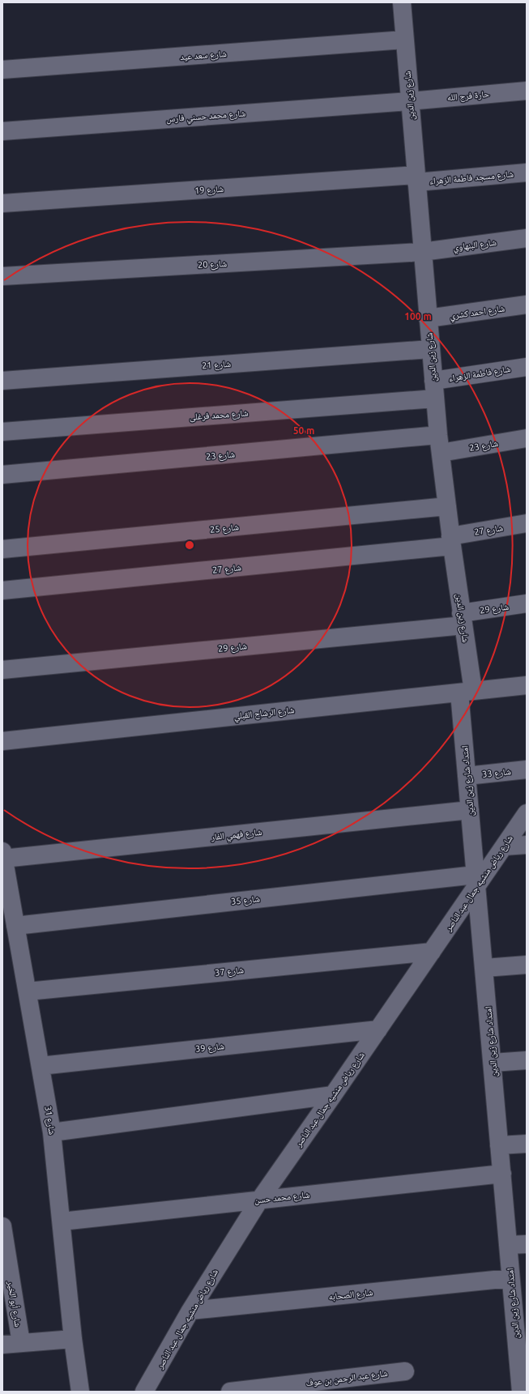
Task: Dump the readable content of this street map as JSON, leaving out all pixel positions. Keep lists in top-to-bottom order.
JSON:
{
  "streets": {
    "street": [
      "شارع سعد عيد",
      "شارع زين الدين",
      "حارة فرج الله",
      "شارع محمد حسني فارس",
      "شارع مسجد فاطمة الزهراء",
      "شارع 19",
      "شارع البنهاوي",
      "شارع 20",
      "شارع احمد كشري",
      "شارع 21",
      "شارع فاطمة الزهراء",
      "شارع محمد فرغلى",
      "شارع 23",
      "شارع 25",
      "شارع 27",
      "شارع 29",
      "شارع الرشاح القبلي",
      "شارع 33",
      "امتداد شارع زين الدين",
      "شارع فهمي الفار",
      "شارع رياض منشيه جمال عبد الناصر",
      "شارع 35",
      "شارع 37",
      "شارع 39",
      "شارع 31",
      "شارع محمد حسن",
      "شارع الصحابه",
      "شارع أبو الخير",
      "شارع عبد الرحمن بن عوف"
    ]
  },
  "crossings": [
    ["شارع سعد عيد", "شارع زين الدين"],
    ["شارع زين الدين", "حارة فرج الله"],
    ["شارع زين الدين", "شارع محمد حسني فارس"],
    ["شارع زين الدين", "شارع مسجد فاطمة الزهراء"],
    ["شارع زين الدين", "شارع 19"],
    ["شارع زين الدين", "شارع البنهاوي"],
    ["شارع زين الدين", "شارع 20"],
    ["شارع زين الدين", "شارع احمد كشري"],
    ["شارع زين الدين", "شارع 21"],
    ["شارع زين الدين", "شارع فاطمة الزهراء"],
    ["شارع زين الدين", "شارع محمد فرغلى"],
    ["شارع زين الدين", "شارع 23"],
    ["شارع زين الدين", "شارع 25"],
    ["شارع زين الدين", "شارع 27"],
    ["شارع زين الدين", "شارع 29"],
    ["شارع زين الدين", "شارع الرشاح القبلي"],
    ["شارع زين الدين", "امتداد شارع زين الدين"],
    ["حارة فرج الله", "شارع محمد حسني فارس"],
    ["شارع مسجد فاطمة الزهراء", "شارع 19"],
    ["شارع البنهاوي", "شارع 20"],
    ["شارع الرشاح القبلي", "امتداد شارع زين الدين"],
    ["شارع 33", "امتداد شارع زين الدين"],
    ["امتداد شارع زين الدين", "شارع فهمي الفار"],
    ["امتداد شارع زين الدين", "شارع رياض منشيه جمال عبد الناصر"],
    ["امتداد شارع زين الدين", "شارع 35"],
    ["امتداد شارع زين الدين", "شارع محمد حسن"],
    ["امتداد شارع زين الدين", "شارع الصحابه"],
    ["شارع فهمي الفار", "شارع 31"],
    ["شارع رياض منشيه جمال عبد الناصر", "شارع 35"],
    ["شارع رياض منشيه جمال عبد الناصر", "شارع 37"],
    ["شارع رياض منشيه جمال عبد الناصر", "شارع 39"],
    ["شارع رياض منشيه جمال عبد الناصر", "شارع محمد حسن"],
    ["شارع رياض منشيه جمال عبد الناصر", "شارع الصحابه"],
    ["شارع 35", "شارع 31"],
    ["شارع 37", "شارع 31"],
    ["شارع 39", "شارع 31"],
    ["شارع 31", "شارع محمد حسن"]
  ],
  "rings": ["100 m", "50 m"]
}
